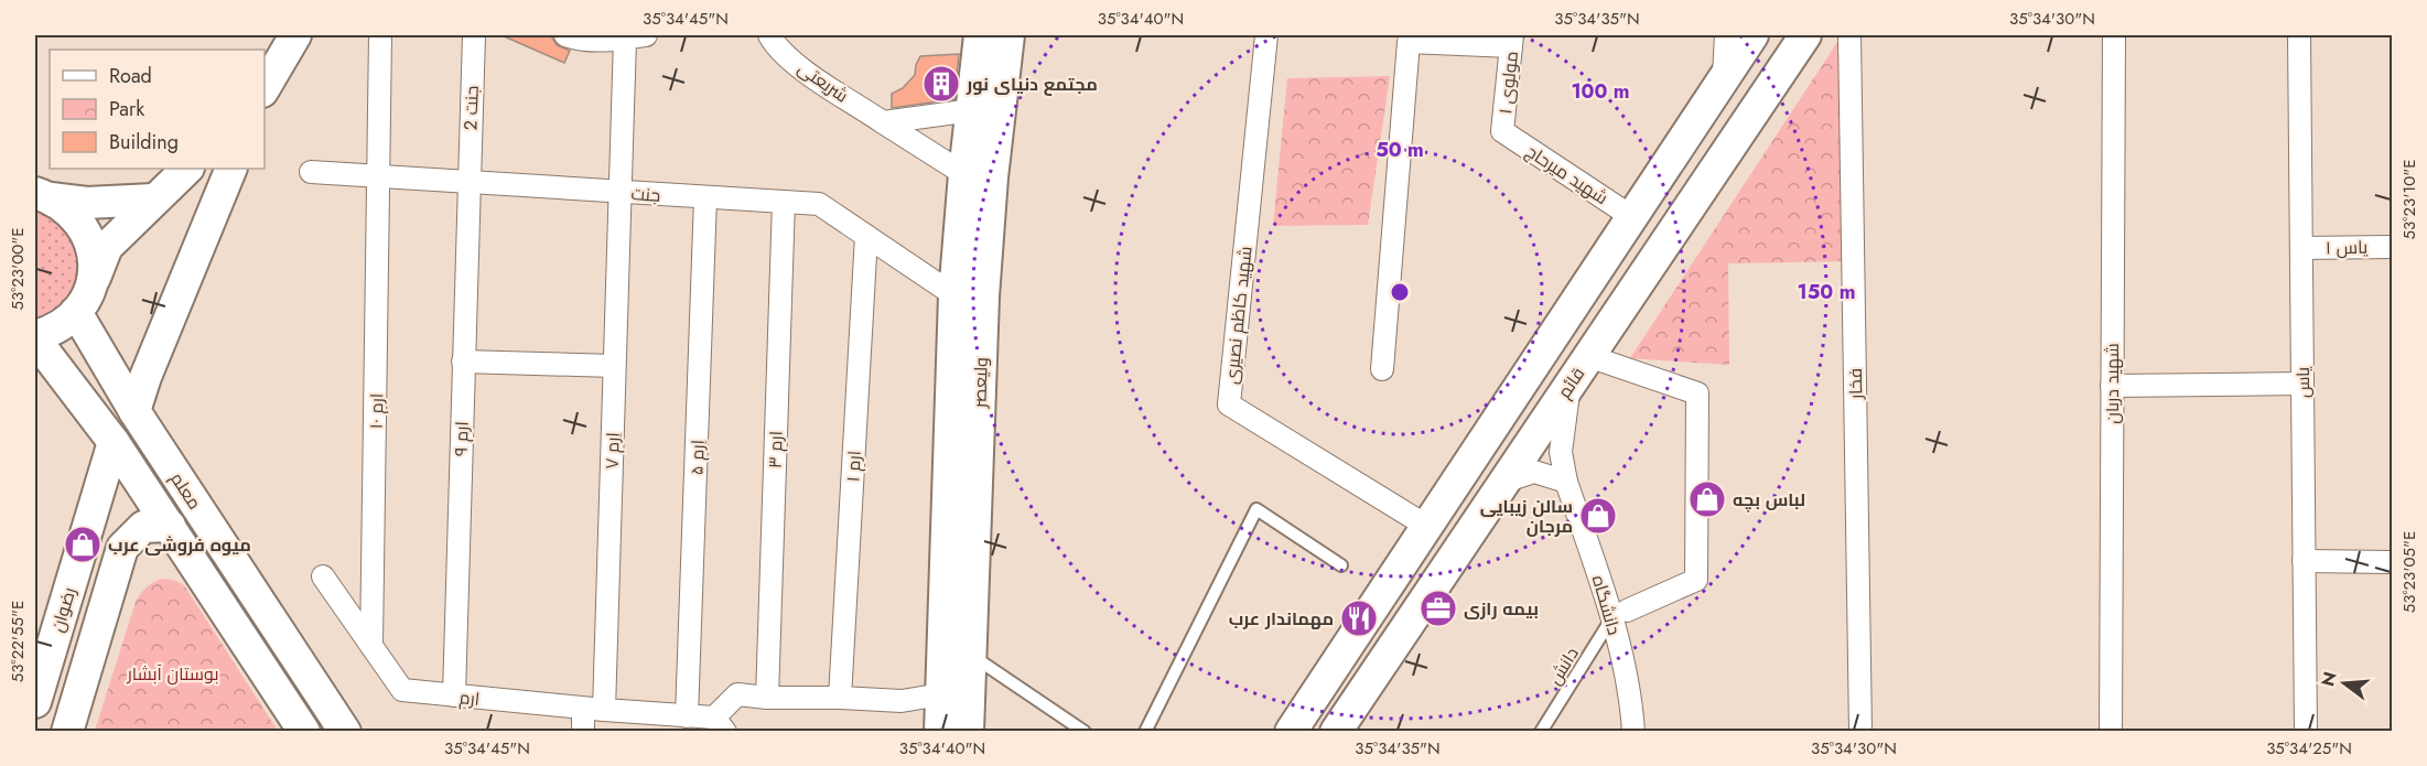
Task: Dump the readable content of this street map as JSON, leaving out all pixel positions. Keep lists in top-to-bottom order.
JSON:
{
  "streets": {
    "main road": [
      "ولیعصر",
      "قائم",
      "معلم",
      "رضوان"
    ],
    "street": [
      "شریعتی",
      "مولوی ۱",
      "جنت 2",
      "شهید میرحاج",
      "جنت",
      "یاس ۱",
      "شهید کاظم نصیری",
      "یاس",
      "فخار",
      "شهید دربان",
      "ارم ۱۰",
      "ارم ۹",
      "ارم ۳",
      "اِرم ۷",
      "اِرم ۵",
      "ارم ۱",
      "دانشگاه",
      "ارم"
    ],
    "lane": ["دانش"]
  },
  "crossings": [
    ["شریعتی", "ولیعصر"],
    ["مولوی ۱", "شهید میرحاج"],
    ["جنت 2", "جنت"],
    ["جنت 2", "ارم ۹"],
    ["جنت", "ولیعصر"],
    ["جنت", "ارم ۱۰"],
    ["جنت", "ارم ۹"],
    ["جنت", "ارم ۳"],
    ["جنت", "اِرم ۷"],
    ["جنت", "اِرم ۵"],
    ["جنت", "ارم ۱"],
    ["یاس ۱", "یاس"],
    ["ولیعصر", "ارم"],
    ["قائم", "دانشگاه"],
    ["ارم ۱۰", "ارم"],
    ["ارم ۹", "ارم"],
    ["ارم ۳", "ارم"],
    ["اِرم ۷", "ارم"],
    ["اِرم ۵", "ارم"],
    ["ارم ۱", "ارم"],
    ["معلم", "رضوان"],
    ["دانشگاه", "دانش"]
  ],
  "parks": ["بوستان آبشار"],
  "places": {
    "building": ["مجتمع دنیای نور"],
    "shop": ["لباس بچه", "سالن زیبایی مرجان", "میوه فروشی عرب"],
    "office": ["بیمه رازی"],
    "restaurant": ["مهماندار عرب"]
  },
  "legend": ["Road", "Park", "Building"],
  "north": "left",
  "coordinates": [
    "35°34'45\"N",
    "35°34'40\"N",
    "35°34'35\"N",
    "35°34'30\"N",
    "53°23'10\"E",
    "53°23'00\"E",
    "53°23'05\"E",
    "53°22'55\"E",
    "35°34'25\"N"
  ],
  "rings": ["100 m", "50 m", "150 m"]
}
